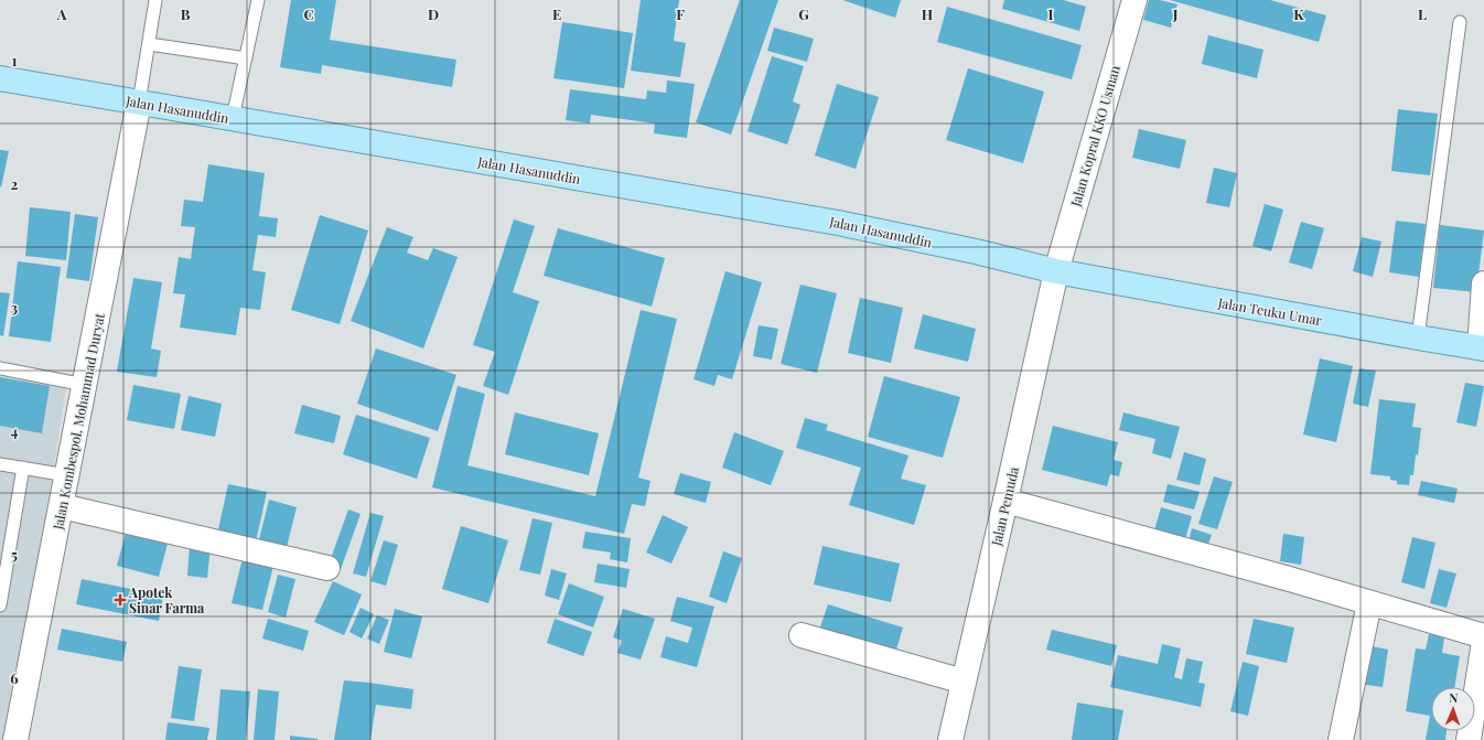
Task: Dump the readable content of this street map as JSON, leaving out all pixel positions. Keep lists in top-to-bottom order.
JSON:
{
  "streets": {
    "main road": ["Jalan Hasanuddin", "Jalan Teuku Umar"],
    "street": ["Jalan Kopral KKO Usman", "Jalan Kombespol. Mohammad Duryat", "Jalan Pemuda"]
  },
  "crossings": [
    ["Jalan Hasanuddin", "Jalan Kopral KKO Usman"],
    ["Jalan Hasanuddin", "Jalan Teuku Umar"],
    ["Jalan Hasanuddin", "Jalan Kombespol. Mohammad Duryat"],
    ["Jalan Hasanuddin", "Jalan Pemuda"],
    ["Jalan Kopral KKO Usman", "Jalan Teuku Umar"],
    ["Jalan Kopral KKO Usman", "Jalan Pemuda"],
    ["Jalan Teuku Umar", "Jalan Pemuda"]
  ],
  "places": {
    "health": ["Apotek Sinar Farma"]
  },
  "north": "top",
  "grid": {
    "columns": [
      "A",
      "B",
      "C",
      "D",
      "E",
      "F",
      "G",
      "H",
      "I",
      "J",
      "K",
      "L"
    ],
    "rows": [
      "1",
      "2",
      "3",
      "4",
      "5",
      "6"
    ]
  }
}
